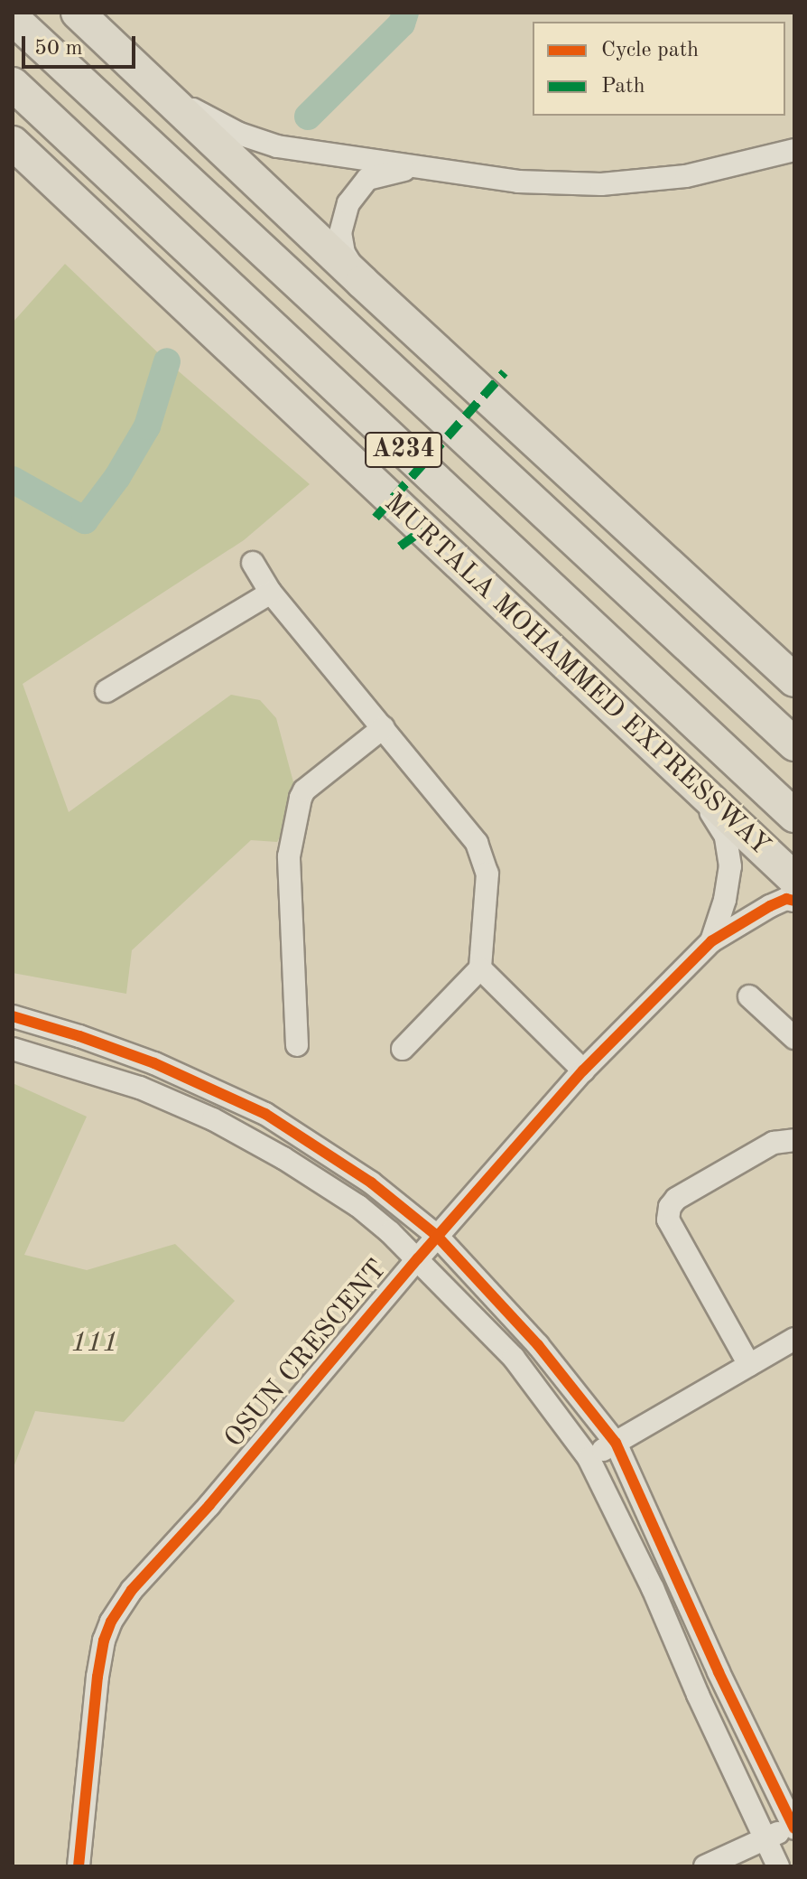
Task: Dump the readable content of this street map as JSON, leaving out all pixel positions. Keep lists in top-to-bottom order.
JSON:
{
  "streets": {
    "highway": ["A234", "MURTALA MOHAMMED EXPRESSWAY"],
    "street": ["OSUN CRESCENT"]
  },
  "parks": ["111"],
  "legend": ["Cycle path", "Path"],
  "scale_bar": "50 m"
}
